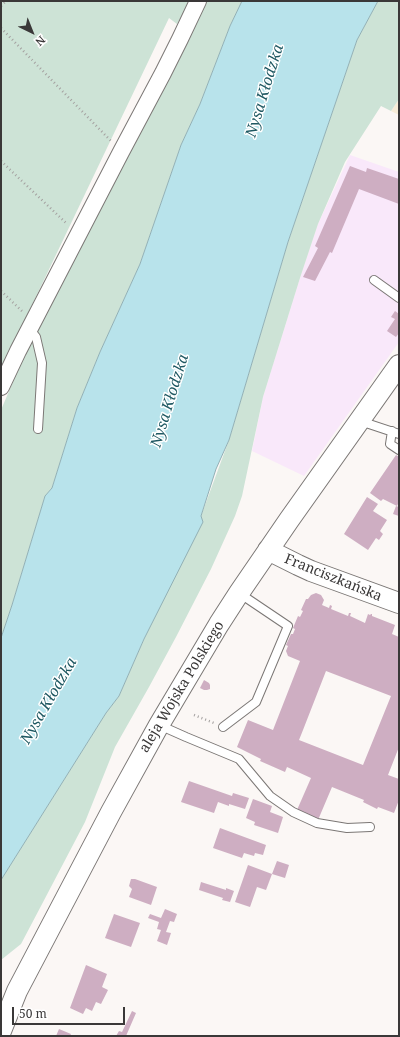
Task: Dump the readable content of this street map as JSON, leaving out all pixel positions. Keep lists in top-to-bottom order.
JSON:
{
  "streets": {
    "street": ["Franciszkańska", "aleja Wojska Polskiego"]
  },
  "crossings": [
    ["Franciszkańska", "aleja Wojska Polskiego"]
  ],
  "water": ["Nysa Kłodzka"],
  "scale_bar": "50 m",
  "north": "bottom right"
}
